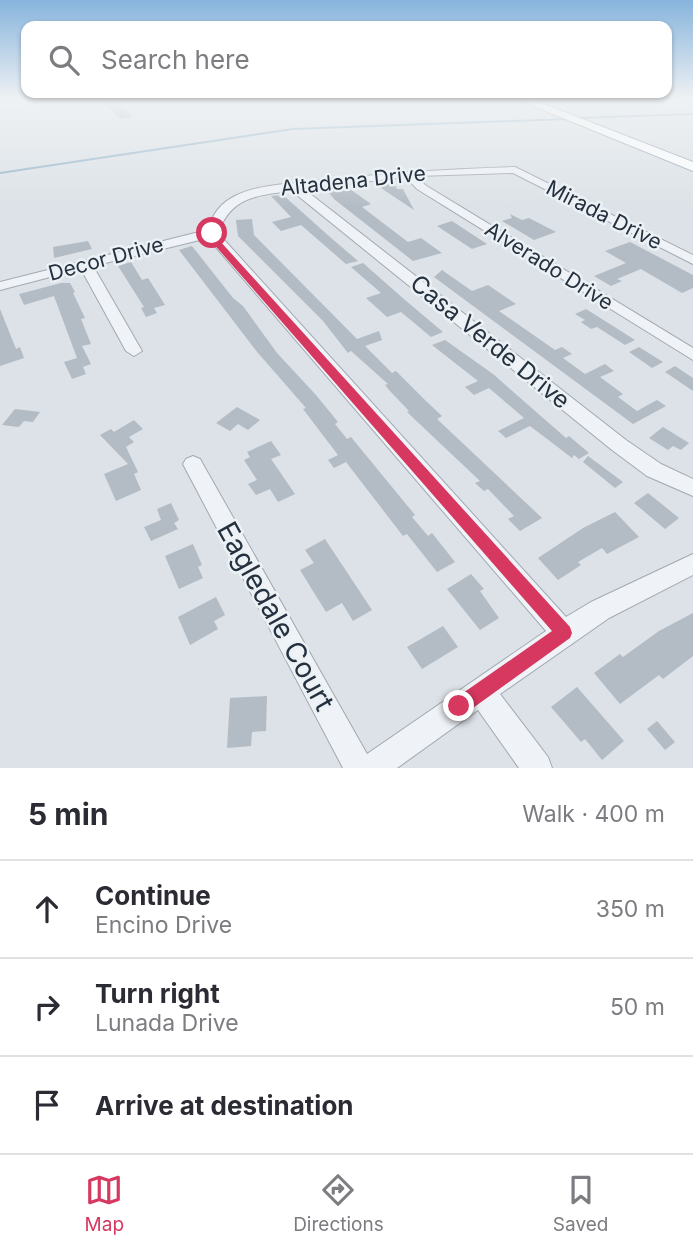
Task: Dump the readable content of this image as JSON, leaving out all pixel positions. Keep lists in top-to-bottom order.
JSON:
{
  "streets": {
    "street": [
      "Altadena Drive",
      "Mirada Drive",
      "Decor Drive",
      "Alverado Drive",
      "Casa Verde Drive",
      "Eagledale Court"
    ]
  },
  "crossings": [
    ["Altadena Drive", "Mirada Drive"],
    ["Altadena Drive", "Decor Drive"],
    ["Altadena Drive", "Alverado Drive"],
    ["Altadena Drive", "Casa Verde Drive"]
  ],
  "page": {
    "search": "Search here",
    "heading": ["5 min", "Walk · 400 m"],
    "list": [
      ["Continue", "Encino Drive", "350 m"],
      ["Turn right", "Lunada Drive", "50 m"],
      "Arrive at destination"
    ],
    "nav": ["Map", "Directions", "Saved"]
  }
}
